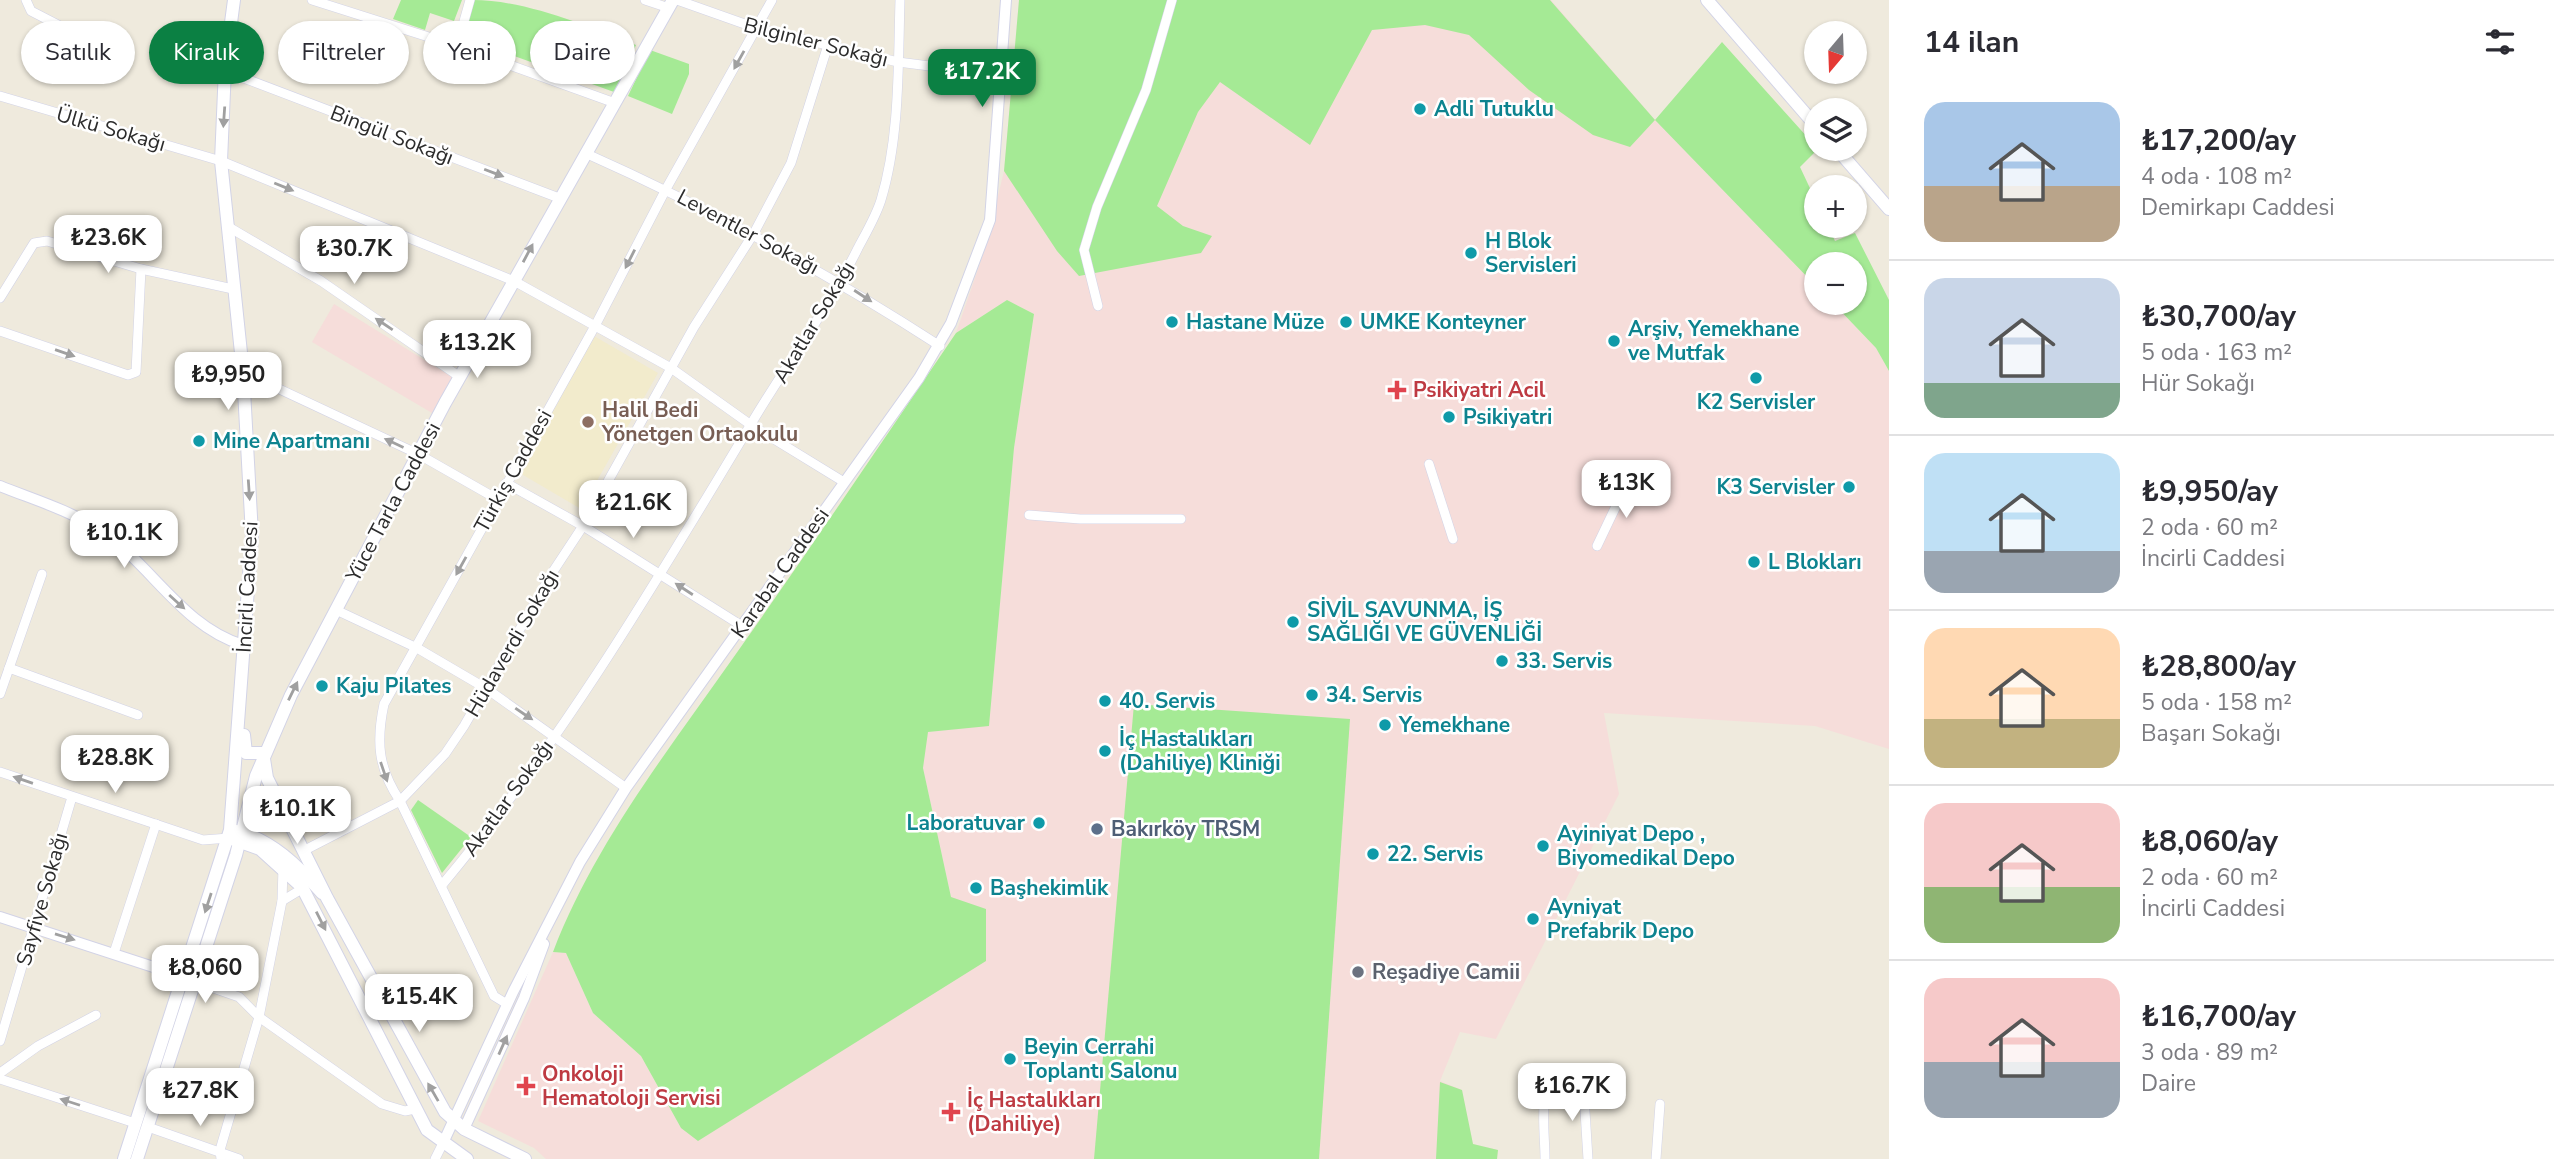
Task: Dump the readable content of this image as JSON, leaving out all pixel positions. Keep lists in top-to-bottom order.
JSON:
{
  "streets": {
    "main road": ["Yüce Tarla Caddesi", "İncirli Caddesi"],
    "street": [
      "Bilginler Sokağı",
      "Ülkü Sokağı",
      "Bingül Sokağı",
      "Leventler Sokağı",
      "Akatlar Sokağı",
      "Türkiş Caddesi",
      "Karabal Caddesi",
      "Hüdaverdi Sokağı",
      "Sayfiye Sokağı"
    ]
  },
  "crossings": [
    ["Bilginler Sokağı", "Akatlar Sokağı"],
    ["Bilginler Sokağı", "Türkiş Caddesi"],
    ["Bilginler Sokağı", "Yüce Tarla Caddesi"],
    ["Bilginler Sokağı", "Karabal Caddesi"],
    ["Bilginler Sokağı", "Hüdaverdi Sokağı"],
    ["Ülkü Sokağı", "Akatlar Sokağı"],
    ["Ülkü Sokağı", "Türkiş Caddesi"],
    ["Ülkü Sokağı", "Yüce Tarla Caddesi"],
    ["Ülkü Sokağı", "Karabal Caddesi"],
    ["Ülkü Sokağı", "İncirli Caddesi"],
    ["Ülkü Sokağı", "Hüdaverdi Sokağı"],
    ["Bingül Sokağı", "Yüce Tarla Caddesi"],
    ["Leventler Sokağı", "Akatlar Sokağı"],
    ["Leventler Sokağı", "Türkiş Caddesi"],
    ["Leventler Sokağı", "Yüce Tarla Caddesi"],
    ["Leventler Sokağı", "Karabal Caddesi"],
    ["Leventler Sokağı", "Hüdaverdi Sokağı"],
    ["Akatlar Sokağı", "Türkiş Caddesi"],
    ["Türkiş Caddesi", "Karabal Caddesi"],
    ["Türkiş Caddesi", "Hüdaverdi Sokağı"],
    ["Yüce Tarla Caddesi", "İncirli Caddesi"]
  ],
  "one_way": ["Bingül Sokağı", "Türkiş Caddesi"],
  "places": {
    "other": [
      "Adli Tutuklu",
      "H Blok Servisleri",
      "Hastane Müze",
      "UMKE Konteyner",
      "Arşiv, Yemekhane ve Mutfak",
      "K2 Servisler",
      "Psikiyatri",
      "Halil Bedi Yönetgen Ortaokulu",
      "Mine Apartmanı",
      "K3 Servisler",
      "L Blokları",
      "SİVİL SAVUNMA, İŞ SAĞLIĞI VE GÜVENLİĞİ",
      "33. Servis",
      "Kaju Pilates",
      "34. Servis",
      "40. Servis",
      "Yemekhane",
      "İç Hastalıkları (Dahiliye) Kliniği",
      "Laboratuvar",
      "Bakırköy TRSM",
      "Ayiniyat Depo , Biyomedikal Depo",
      "22. Servis",
      "Başhekimlik",
      "Ayniyat Prefabrik Depo",
      "Reşadiye Camii",
      "Beyin Cerrahi Toplantı Salonu"
    ],
    "health": ["Psikiyatri Acil", "Onkoloji Hematoloji Servisi", "İç Hastalıkları (Dahiliye)"]
  },
  "north": "bottom",
  "page": {
    "heading": "14 ilan",
    "map_buttons": ["+", "−"],
    "chip": [
      "Satılık",
      "Kiralık",
      "Filtreler",
      "Yeni",
      "Daire"
    ],
    "price": [
      "₺17.2K",
      "₺23.6K",
      "₺30.7K",
      "₺13.2K",
      "₺9,950",
      "₺13K",
      "₺21.6K",
      "₺10.1K",
      "₺28.8K",
      "₺10.1K",
      "₺8,060",
      "₺15.4K",
      "₺16.7K",
      "₺27.8K"
    ],
    "list": [
      {
        "name": "₺17,200/ay",
        "note": "4 oda · 108 m² · Demirkapı Caddesi"
      },
      {
        "name": "₺30,700/ay",
        "note": "5 oda · 163 m² · Hür Sokağı"
      },
      {
        "name": "₺9,950/ay",
        "note": "2 oda · 60 m² · İncirli Caddesi"
      },
      {
        "name": "₺28,800/ay",
        "note": "5 oda · 158 m² · Başarı Sokağı"
      },
      {
        "name": "₺8,060/ay",
        "note": "2 oda · 60 m² · İncirli Caddesi"
      },
      {
        "name": "₺16,700/ay",
        "note": "3 oda · 89 m² · Daire"
      }
    ]
  }
}
